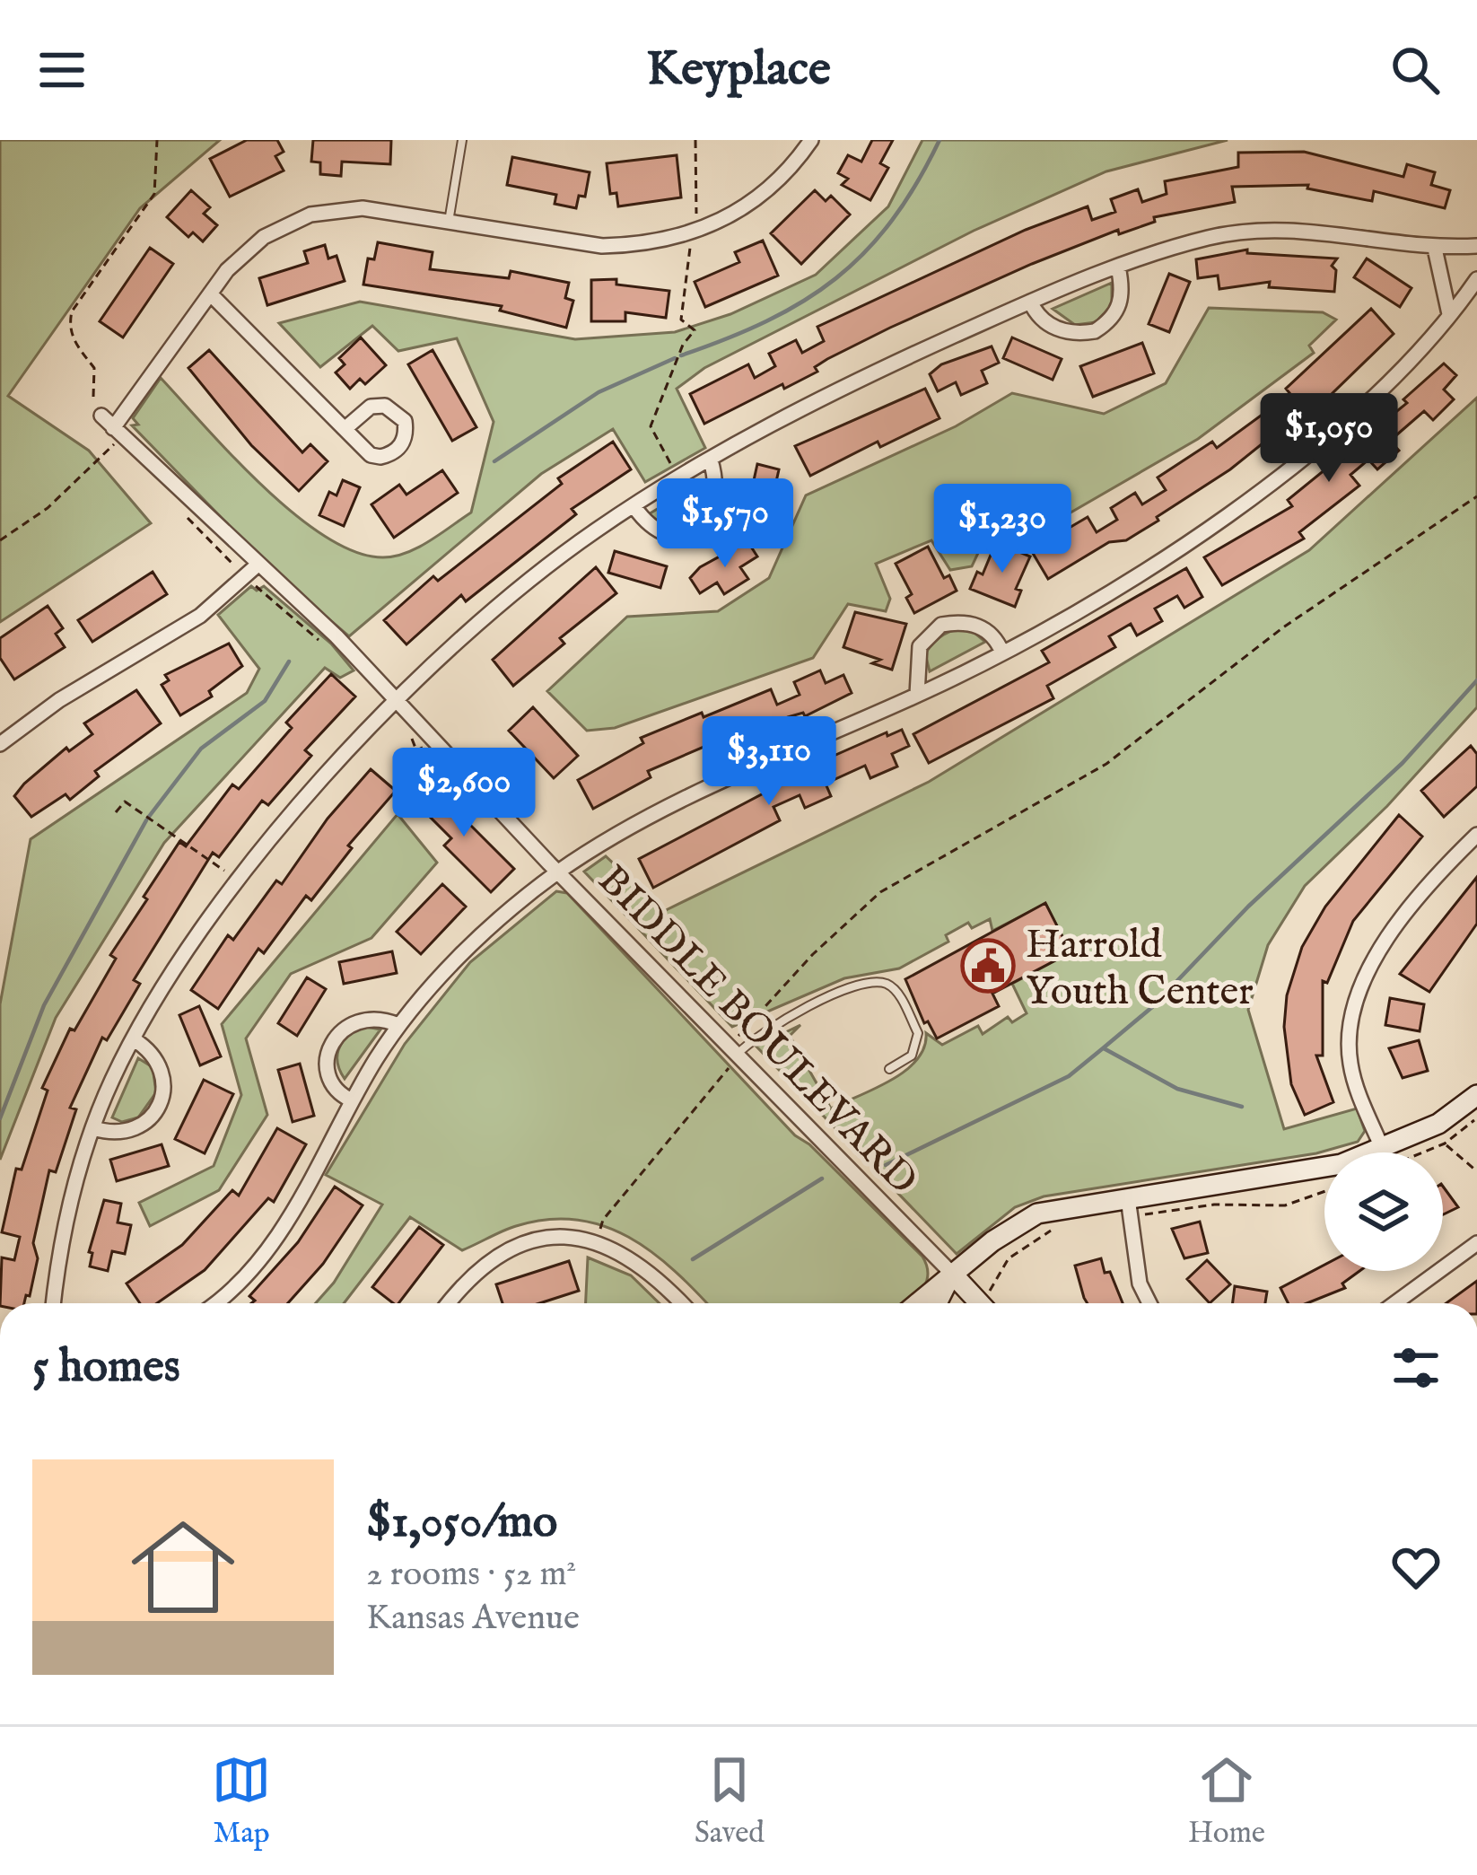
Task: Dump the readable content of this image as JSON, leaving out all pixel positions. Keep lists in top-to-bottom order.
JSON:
{
  "streets": {
    "street": ["BIDDLE BOULEVARD"]
  },
  "places": {
    "public building": ["Harrold Youth Center"]
  },
  "page": {
    "header": "Keyplace",
    "price": [
      "$1,050",
      "$1,570",
      "$1,230",
      "$3,110",
      "$2,600"
    ],
    "heading": "5 homes",
    "list": [
      {
        "name": "$1,050/mo",
        "note": "2 rooms · 52 m² · Kansas Avenue"
      }
    ],
    "tabs": ["Map", "Saved", "Home"]
  }
}
